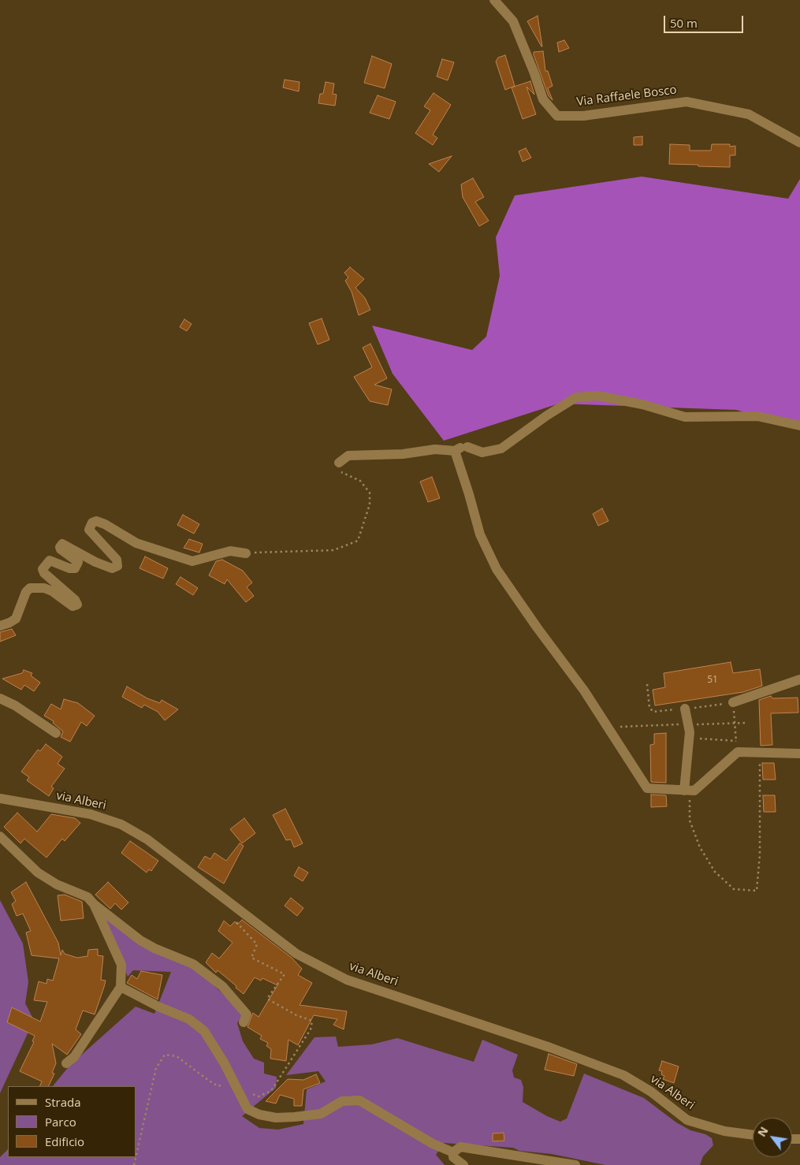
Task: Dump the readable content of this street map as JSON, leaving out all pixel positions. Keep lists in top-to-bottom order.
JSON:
{
  "streets": {
    "street": ["Via Raffaele Bosco", "via Alberi"]
  },
  "house_numbers": ["51"],
  "legend": ["Strada", "Parco", "Edificio"],
  "scale_bar": "50 m",
  "north": "top left"
}
